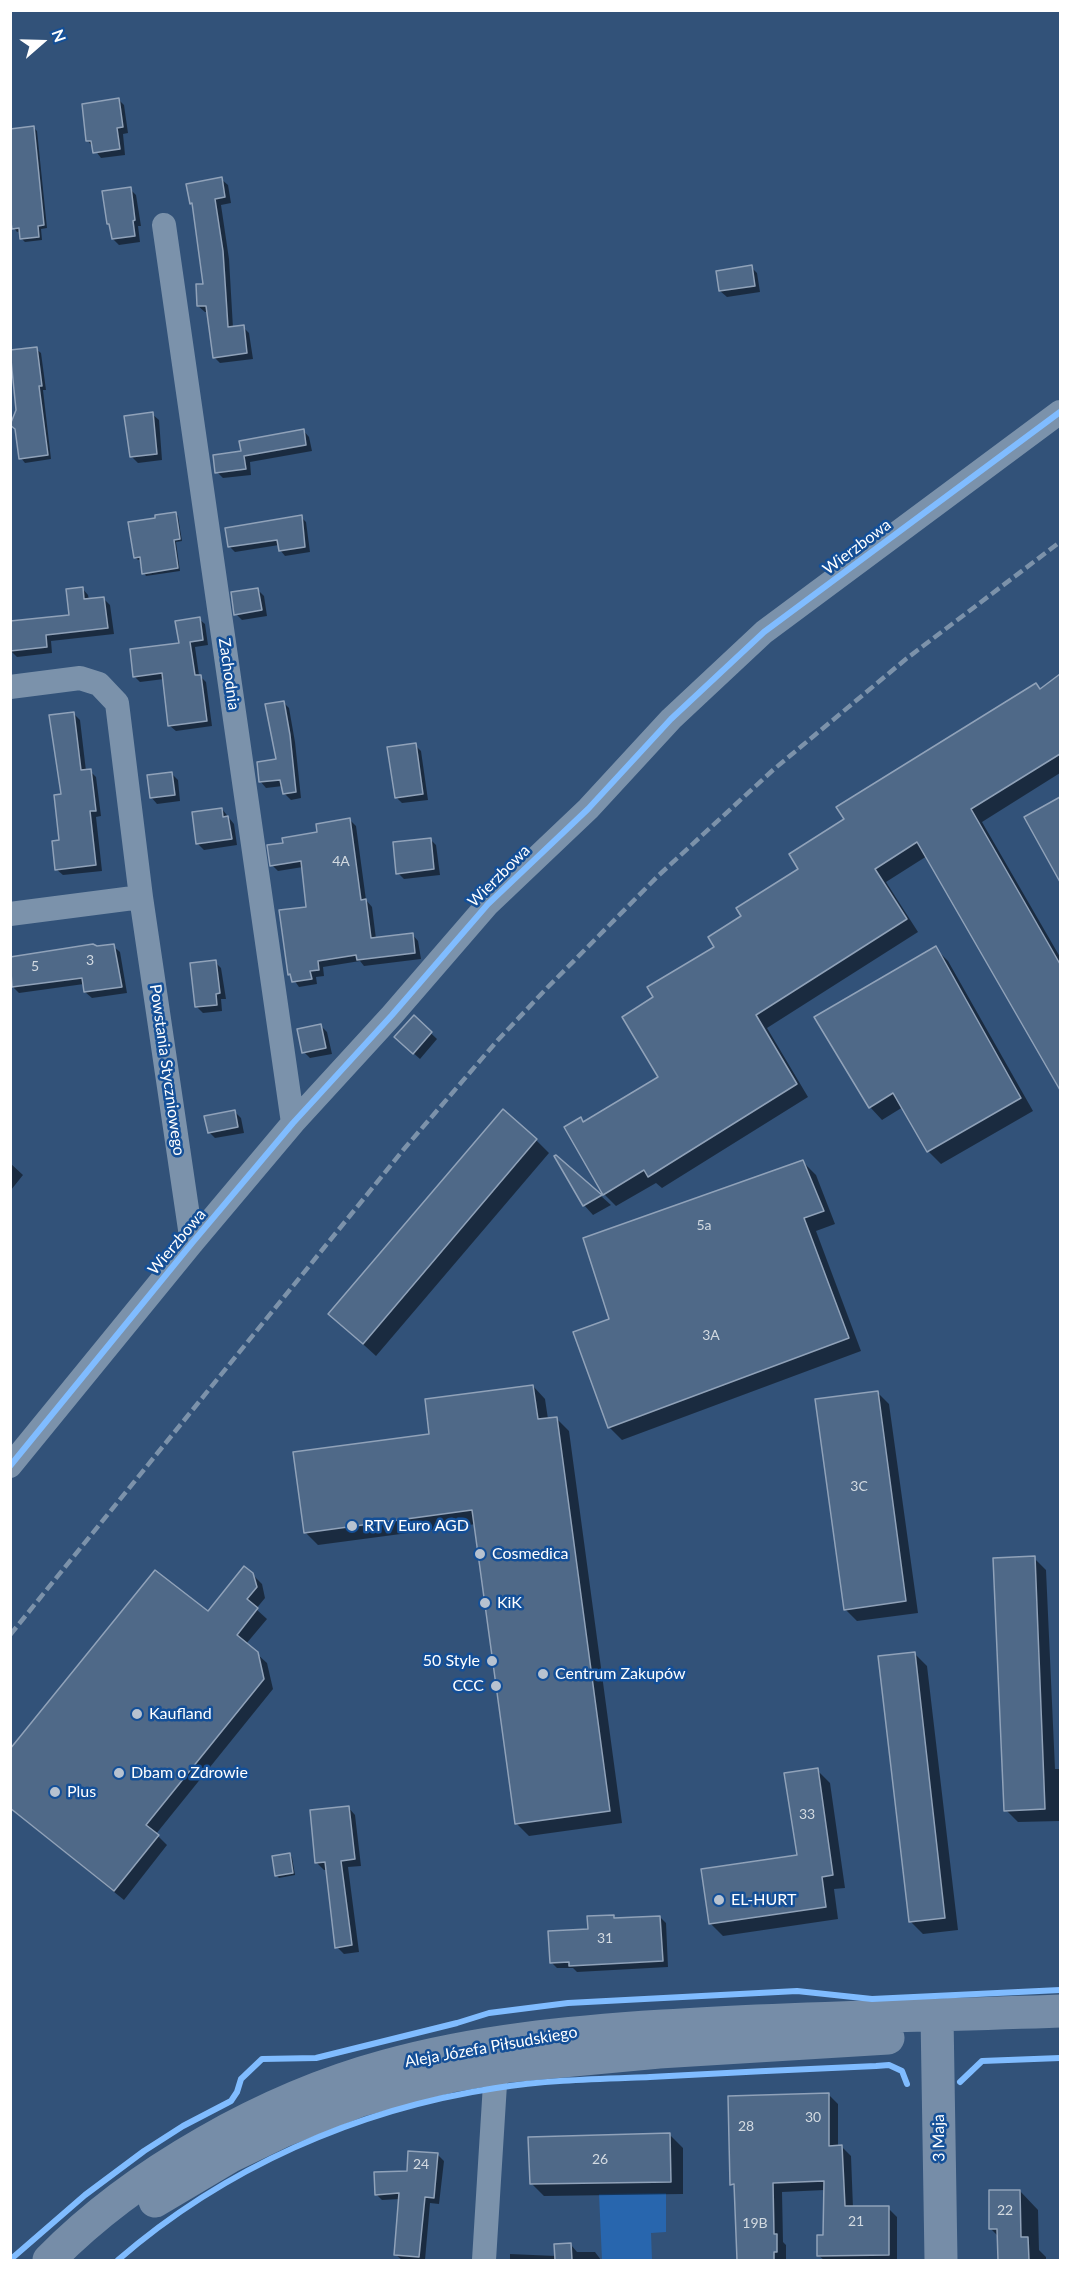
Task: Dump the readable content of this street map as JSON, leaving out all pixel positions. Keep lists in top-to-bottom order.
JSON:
{
  "streets": {
    "main road": ["Aleja Józefa Piłsudskiego", "3 Maja"],
    "street": ["Wierzbowa", "Zachodnia", "Powstania Styczniowego"]
  },
  "crossings": [
    ["Wierzbowa", "Zachodnia"],
    ["Wierzbowa", "Powstania Styczniowego"],
    ["Aleja Józefa Piłsudskiego", "3 Maja"]
  ],
  "places": [
    "RTV Euro AGD",
    "Cosmedica",
    "KiK",
    "50 Style",
    "Centrum Zakupów",
    "CCC",
    "Kaufland",
    "Dbam o Zdrowie",
    "Plus",
    "EL-HURT"
  ],
  "house_numbers": [
    "4A",
    "3",
    "5",
    "5a",
    "3A",
    "3C",
    "33",
    "31",
    "30",
    "28",
    "26",
    "24",
    "22",
    "21",
    "19B"
  ],
  "north": "right"
}
